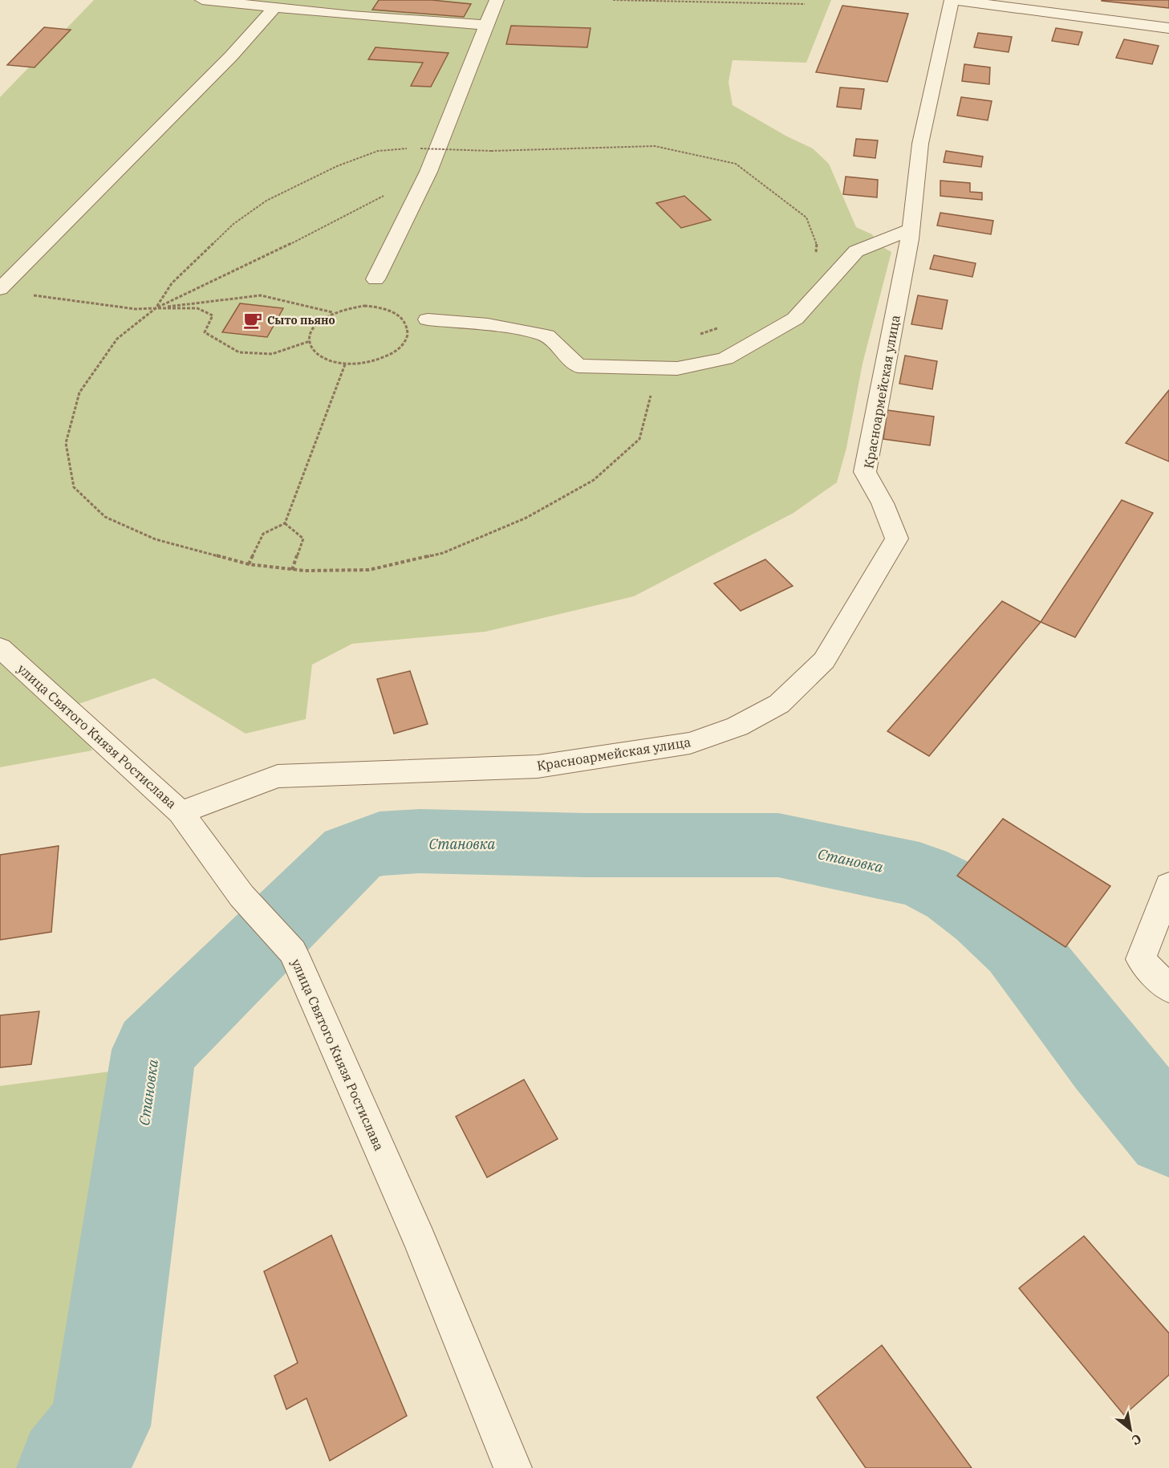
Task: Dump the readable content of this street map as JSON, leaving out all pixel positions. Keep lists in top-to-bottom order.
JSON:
{
  "streets": {
    "street": ["Красноармейская улица", "улица Святого Князя Ростислава"]
  },
  "crossings": [
    ["Красноармейская улица", "улица Святого Князя Ростислава"]
  ],
  "water": ["Становка"],
  "places": {
    "cafe": ["Сыто пьяно"]
  },
  "north": "bottom right"
}
